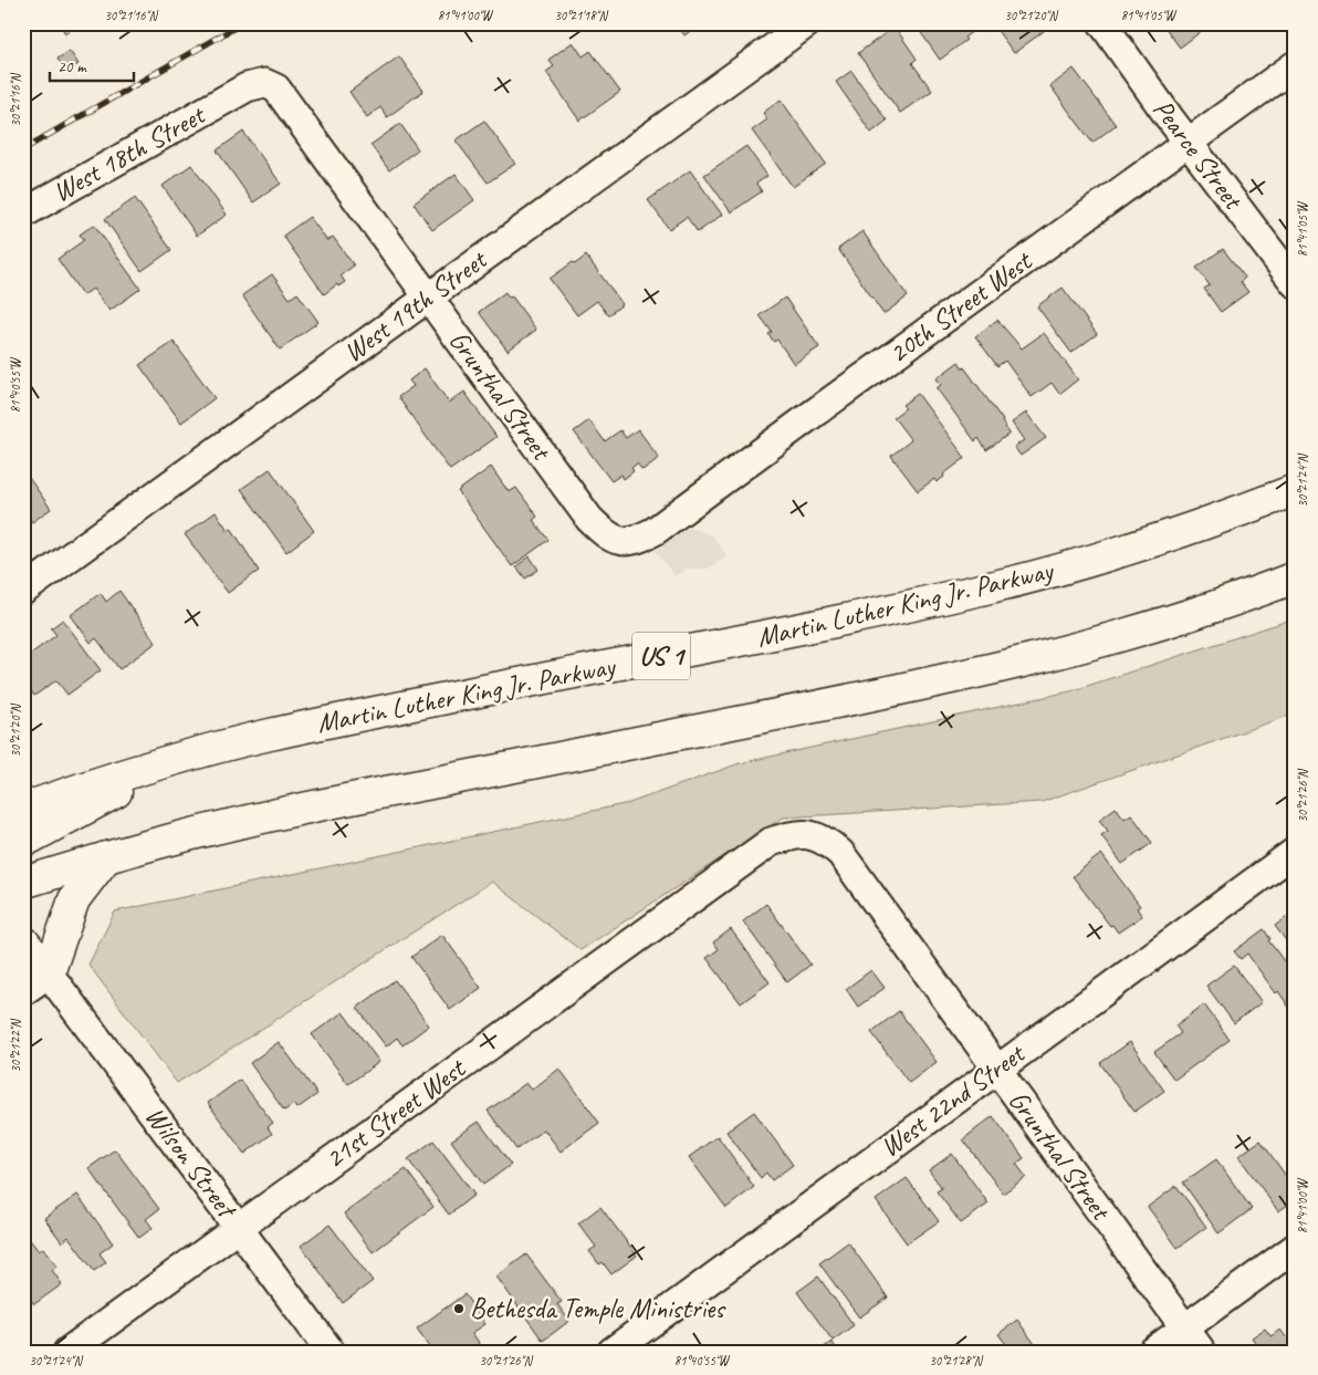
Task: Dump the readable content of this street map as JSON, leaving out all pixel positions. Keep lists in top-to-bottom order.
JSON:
{
  "streets": {
    "highway": ["Martin Luther King Jr. Parkway", "US 1"],
    "street": [
      "West 18th Street",
      "Pearce Street",
      "West 19th Street",
      "20th Street West",
      "Grunthal Street",
      "West 22nd Street",
      "21st Street West",
      "Wilson Street"
    ]
  },
  "crossings": [
    ["West 18th Street", "Grunthal Street"],
    ["Pearce Street", "20th Street West"],
    ["West 19th Street", "Grunthal Street"],
    ["20th Street West", "Grunthal Street"],
    ["Grunthal Street", "West 22nd Street"],
    ["Grunthal Street", "21st Street West"],
    ["21st Street West", "Wilson Street"]
  ],
  "places": ["Bethesda Temple Ministries"],
  "scale_bar": "20 m",
  "coordinates": [
    "30°21'16\"N",
    "81°41'00\"W",
    "30°21'18\"N",
    "30°21'20\"N",
    "81°41'05\"W",
    "81°40'55\"W",
    "30°21'24\"N",
    "30°21'26\"N",
    "30°21'22\"N",
    "30°21'28\"N"
  ]
}
